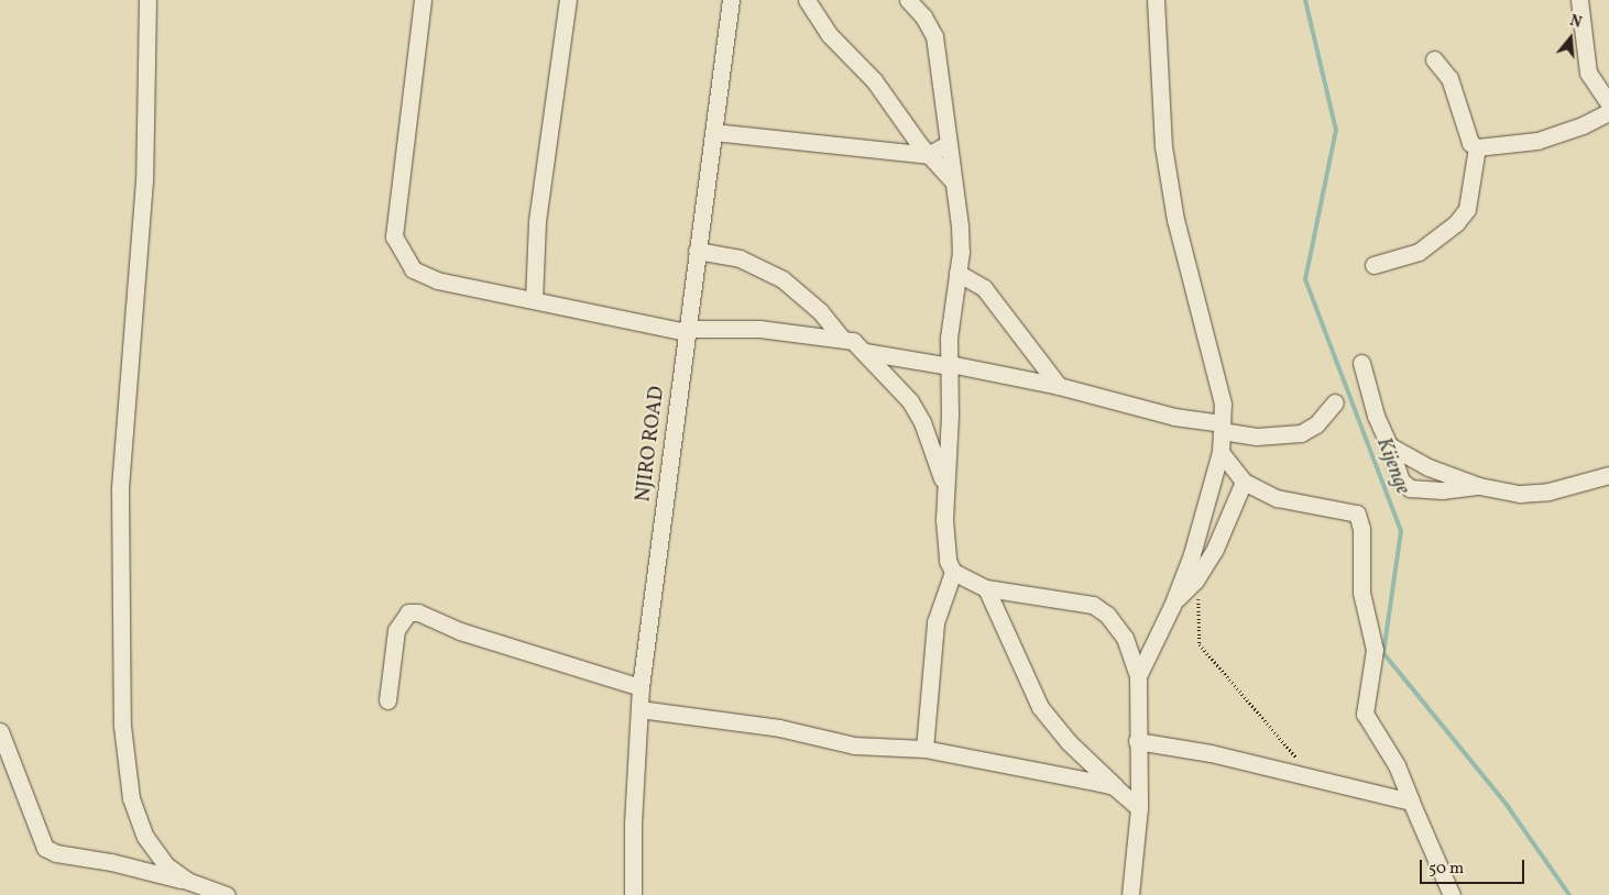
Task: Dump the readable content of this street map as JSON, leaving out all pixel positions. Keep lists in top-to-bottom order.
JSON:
{
  "streets": {
    "street": ["NJIRO ROAD"]
  },
  "water": ["Kijenge"],
  "scale_bar": "50 m",
  "north": "top"
}
